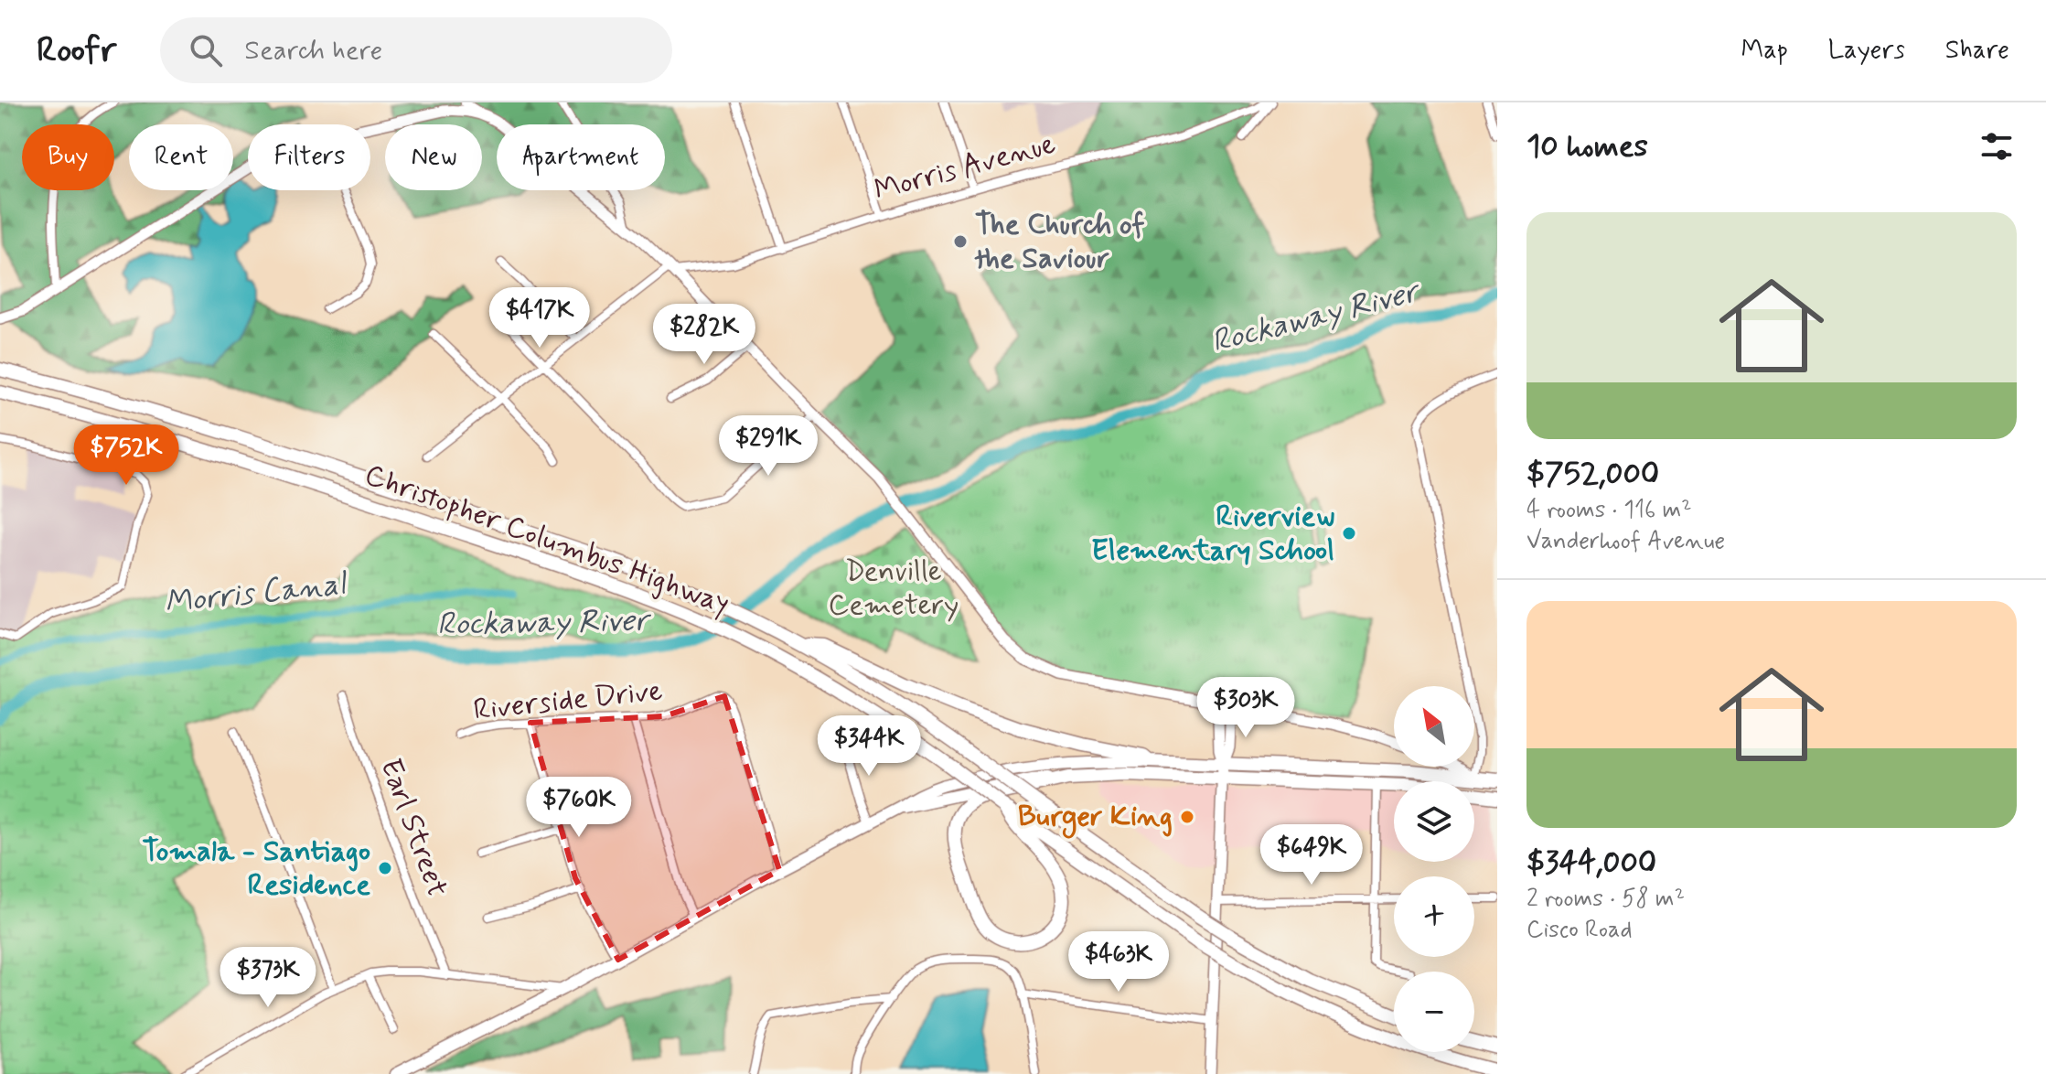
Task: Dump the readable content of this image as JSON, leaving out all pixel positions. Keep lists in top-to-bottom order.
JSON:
{
  "streets": {
    "highway": ["Christopher Columbus Highway"],
    "street": ["Morris Avenue", "Riverside Drive", "Earl Street"]
  },
  "water": ["Rockaway River", "Morris Canal"],
  "parks": ["Denville Cemetery"],
  "places": [
    "The Church of the Saviour",
    "Riverview Elementary School",
    "Burger King",
    "Tomala - Santiago Residence"
  ],
  "north": "top left",
  "page": {
    "header": "Roofr",
    "search": "Search here",
    "nav": ["Map", "Layers", "Share"],
    "heading": "10 homes",
    "chip": [
      "Buy",
      "Rent",
      "Filters",
      "New",
      "Apartment"
    ],
    "list": [
      {
        "name": "$752,000",
        "note": "4 rooms · 116 m² · Vanderhoof Avenue"
      },
      {
        "name": "$344,000",
        "note": "2 rooms · 58 m² · Cisco Road"
      }
    ],
    "price": [
      "$417K",
      "$282K",
      "$291K",
      "$752K",
      "$303K",
      "$344K",
      "$760K",
      "$649K",
      "$463K",
      "$373K"
    ],
    "map_buttons": ["+", "−"]
  }
}
